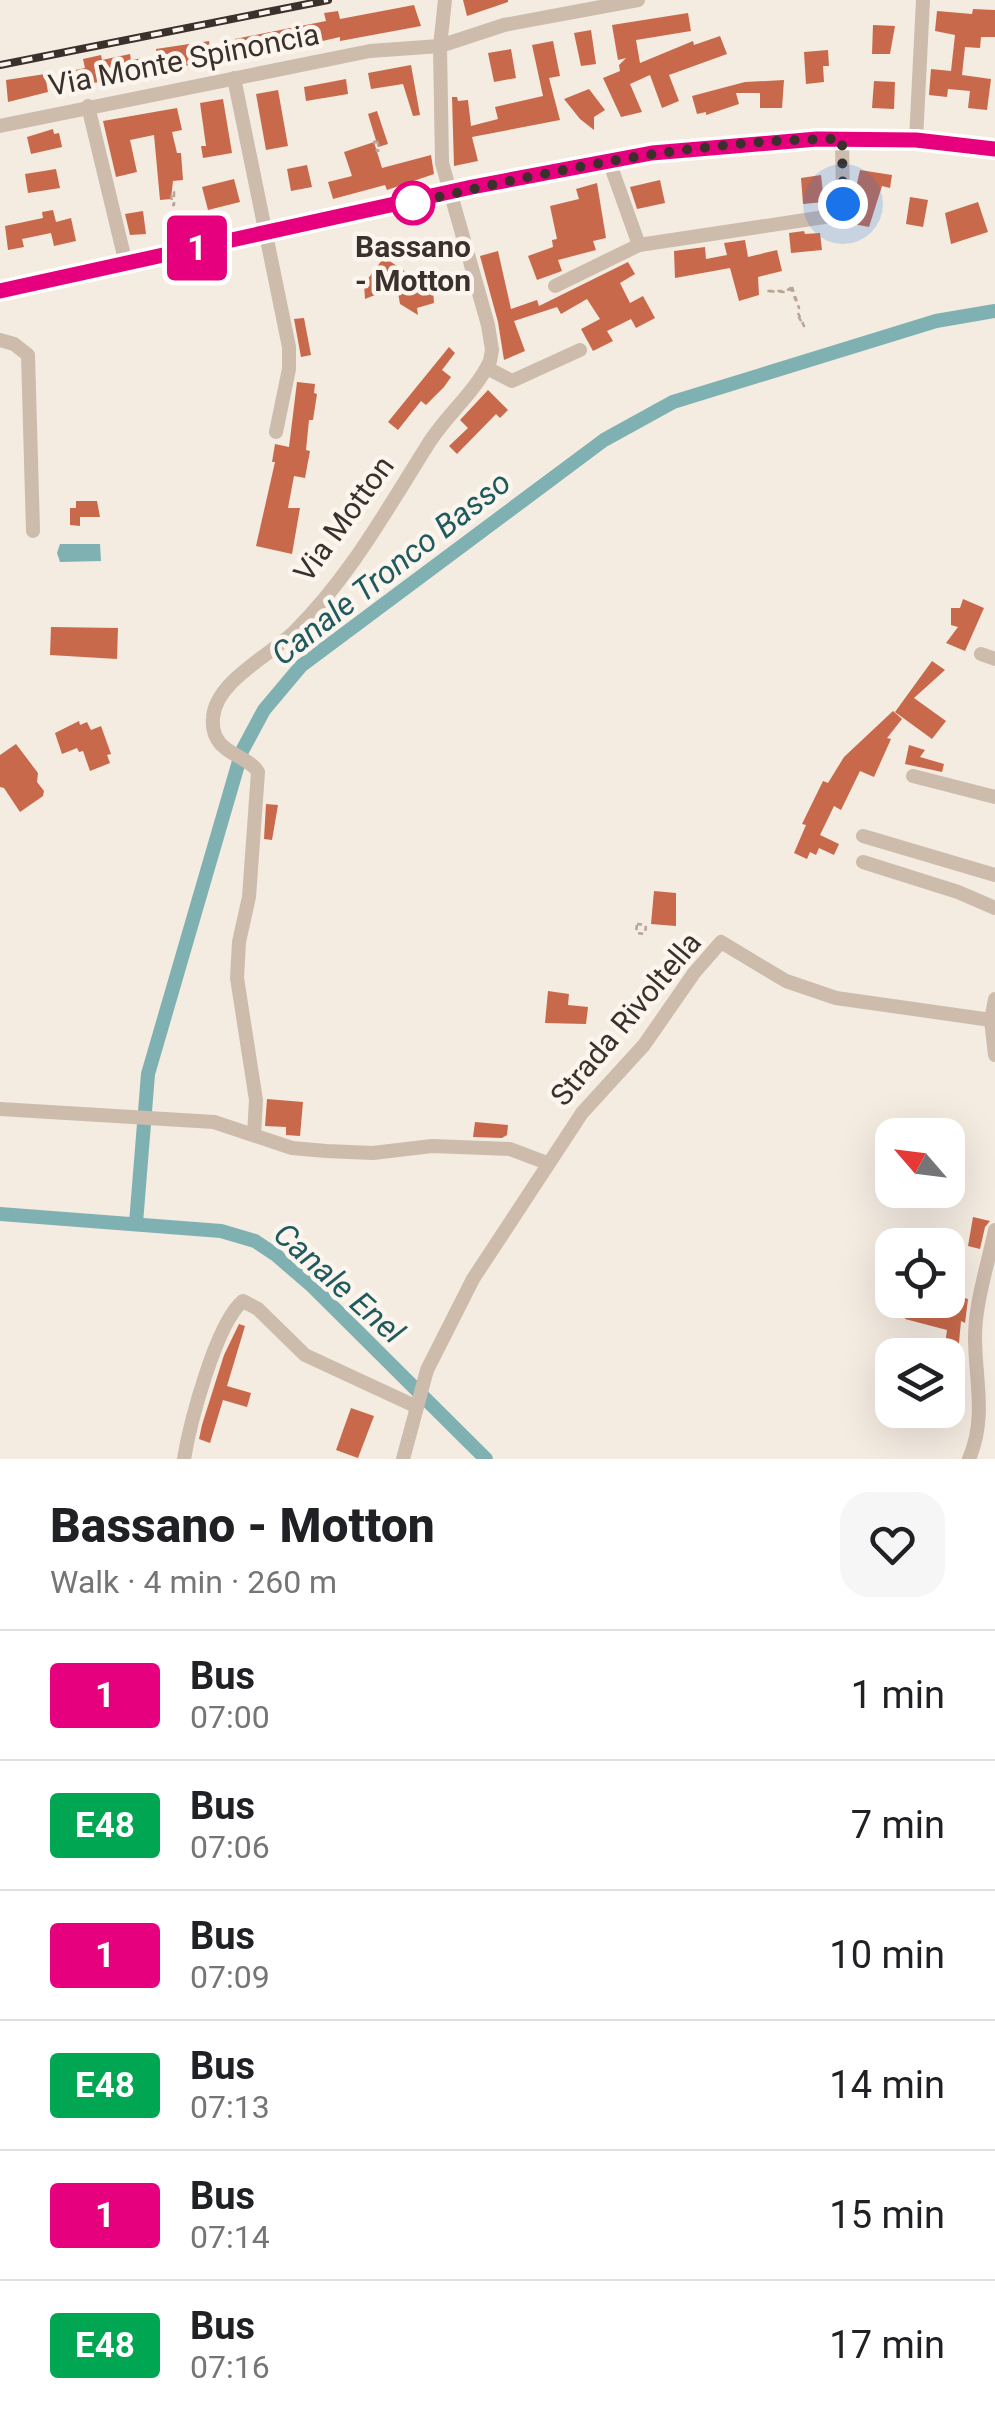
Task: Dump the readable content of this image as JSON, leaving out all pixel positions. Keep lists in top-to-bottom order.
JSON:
{
  "streets": {
    "street": ["Via Monte Spinoncia", "Via Motton", "Strada Rivoltella"]
  },
  "water": ["Canale Tronco Basso", "Canale Enel"],
  "places": ["Bassano - Motton"],
  "lines": ["bus line 1"],
  "north": "top left",
  "page": {
    "on_map": "1",
    "heading": ["Bassano - Motton", "Walk · 4 min · 260 m"],
    "list": [
      {
        "mark": "1",
        "name": "Bus",
        "note": "07:00",
        "value": "1 min"
      },
      {
        "mark": "E48",
        "name": "Bus",
        "note": "07:06",
        "value": "7 min"
      },
      {
        "mark": "1",
        "name": "Bus",
        "note": "07:09",
        "value": "10 min"
      },
      {
        "mark": "E48",
        "name": "Bus",
        "note": "07:13",
        "value": "14 min"
      },
      {
        "mark": "1",
        "name": "Bus",
        "note": "07:14",
        "value": "15 min"
      },
      {
        "mark": "E48",
        "name": "Bus",
        "note": "07:16",
        "value": "17 min"
      }
    ]
  }
}
